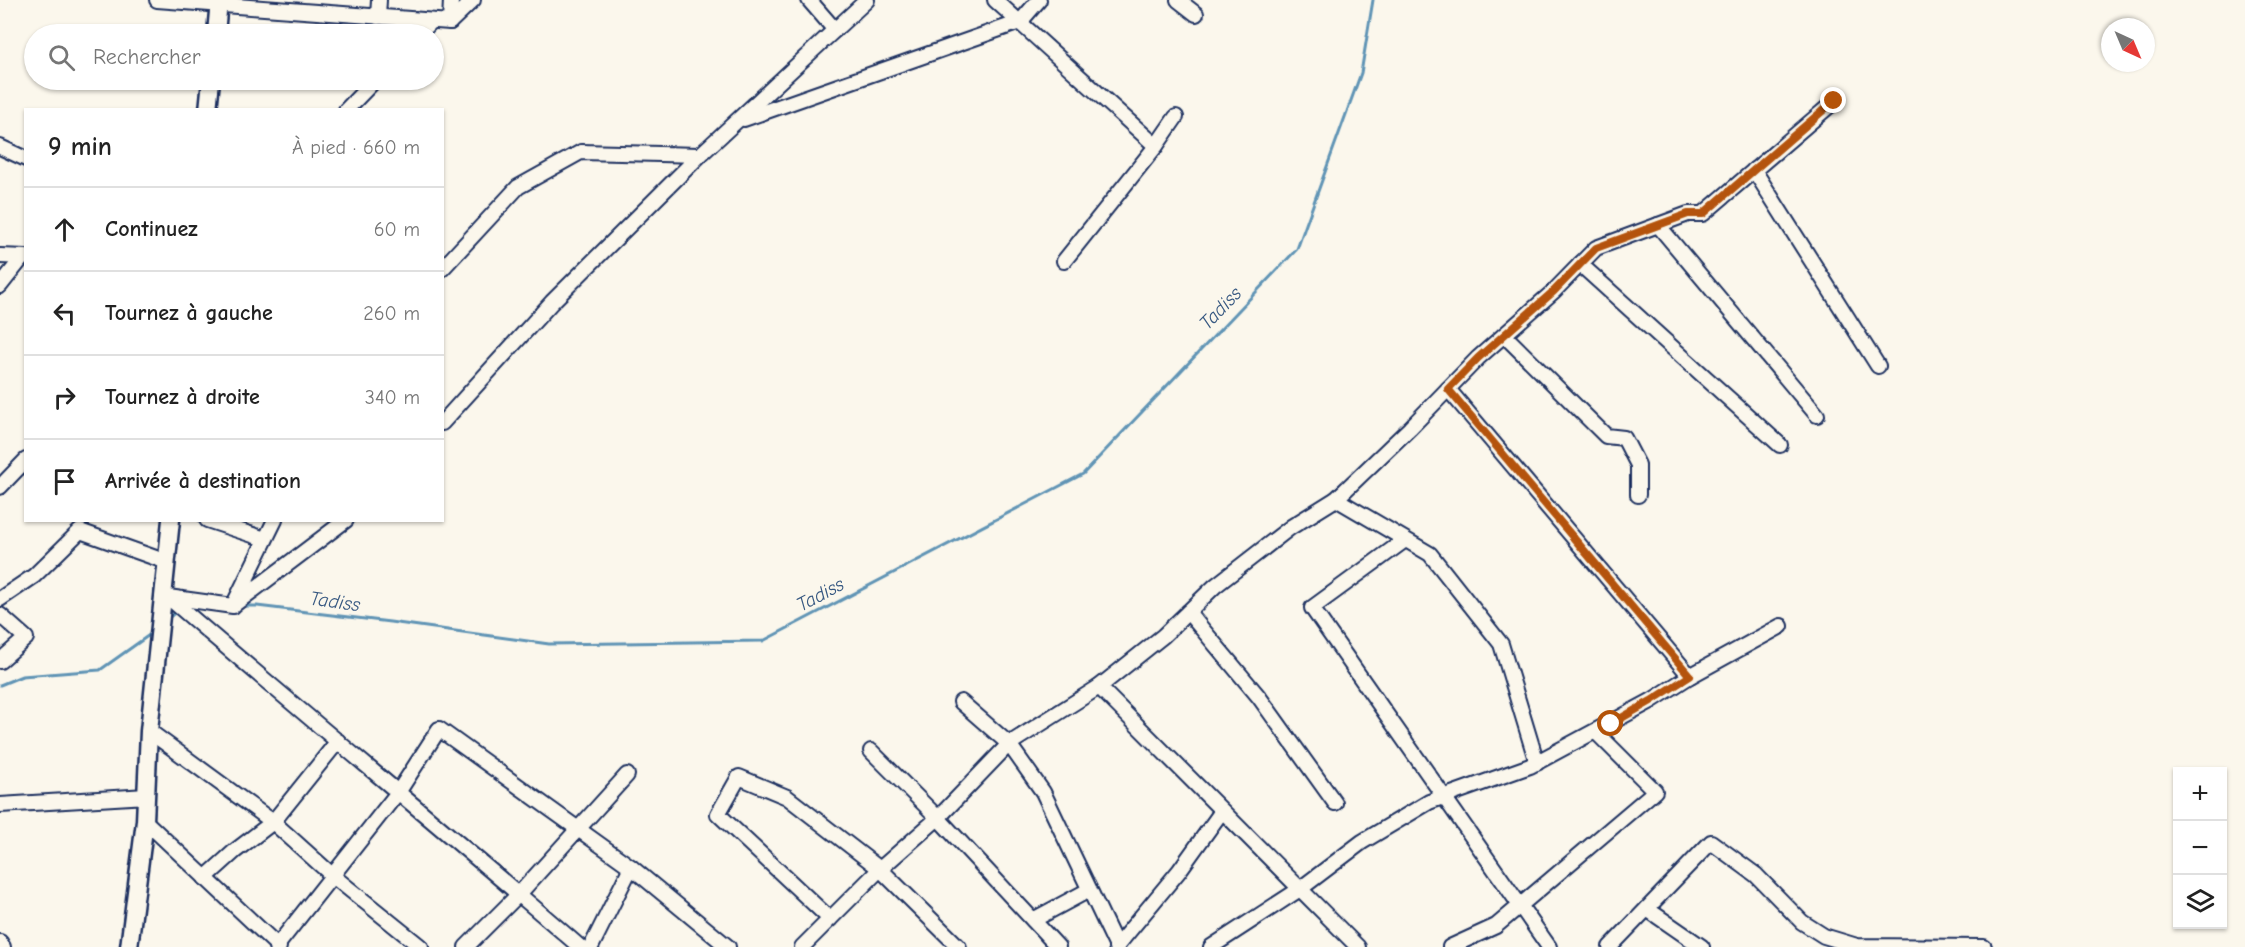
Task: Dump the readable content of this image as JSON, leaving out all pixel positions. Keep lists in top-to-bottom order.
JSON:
{
  "water": ["Tadiss"],
  "north": "bottom right",
  "page": {
    "search": "Rechercher",
    "heading": ["9 min", "À pied · 660 m"],
    "list": [
      ["Continuez", "60 m"],
      ["Tournez à gauche", "260 m"],
      ["Tournez à droite", "340 m"],
      "Arrivée à destination"
    ],
    "map_buttons": ["+", "−"]
  }
}
